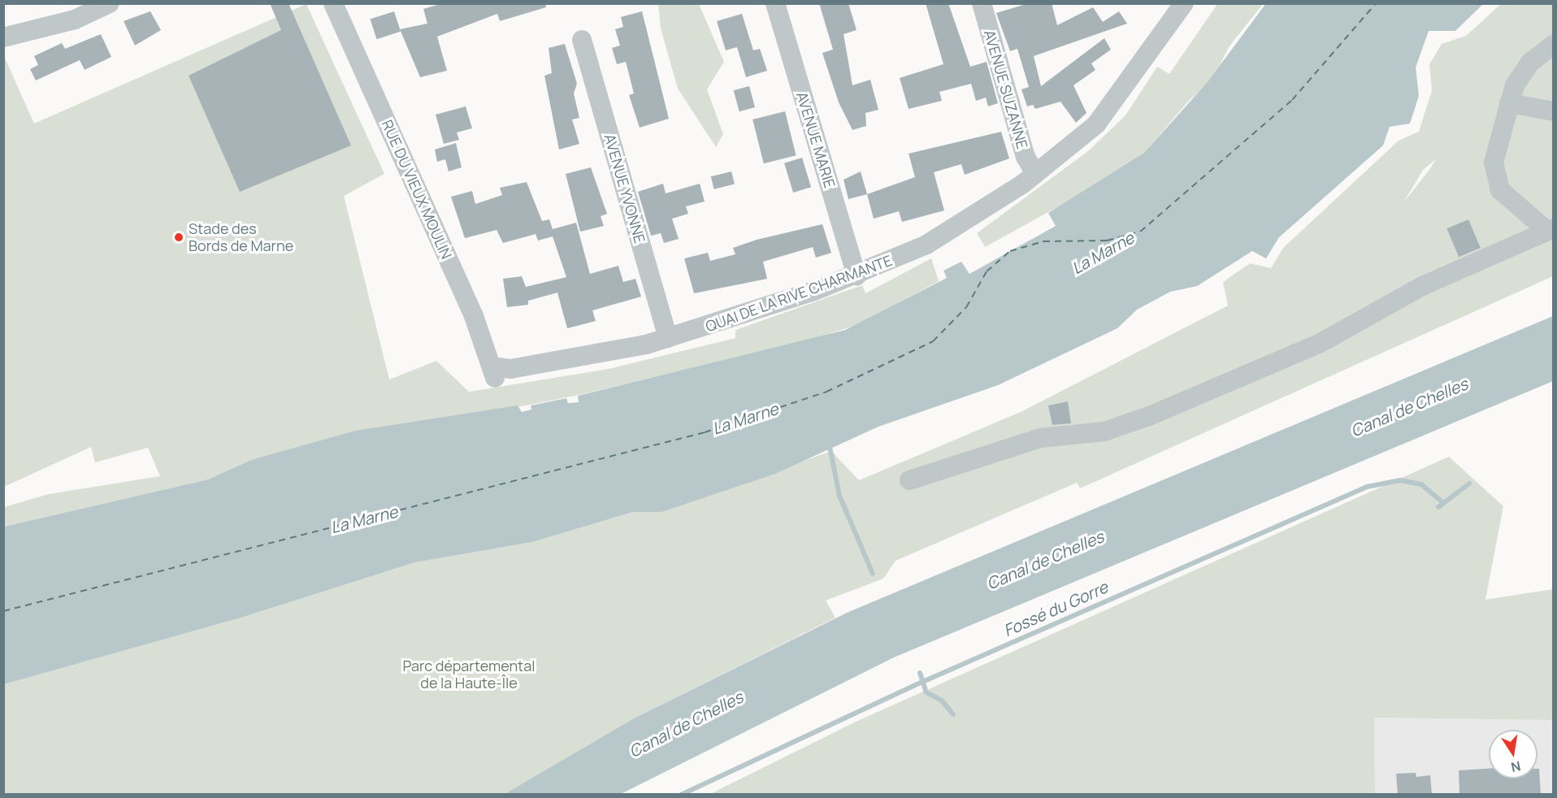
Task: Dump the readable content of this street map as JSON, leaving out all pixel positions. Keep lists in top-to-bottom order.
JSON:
{
  "streets": {
    "street": [
      "AVENUE SUZANNE",
      "AVENUE MARIE",
      "AVENUE YVONNE",
      "RUE DU VIEUX MOULIN",
      "QUAI DE LA RIVE CHARMANTE"
    ]
  },
  "crossings": [
    ["AVENUE SUZANNE", "QUAI DE LA RIVE CHARMANTE"],
    ["AVENUE MARIE", "QUAI DE LA RIVE CHARMANTE"],
    ["AVENUE YVONNE", "QUAI DE LA RIVE CHARMANTE"],
    ["RUE DU VIEUX MOULIN", "QUAI DE LA RIVE CHARMANTE"]
  ],
  "water": ["La Marne", "Canal de Chelles", "Fossé du Gorre"],
  "parks": ["Parc départemental de la Haute-Île"],
  "places": ["Stade des Bords de Marne"],
  "north": "bottom"
}
